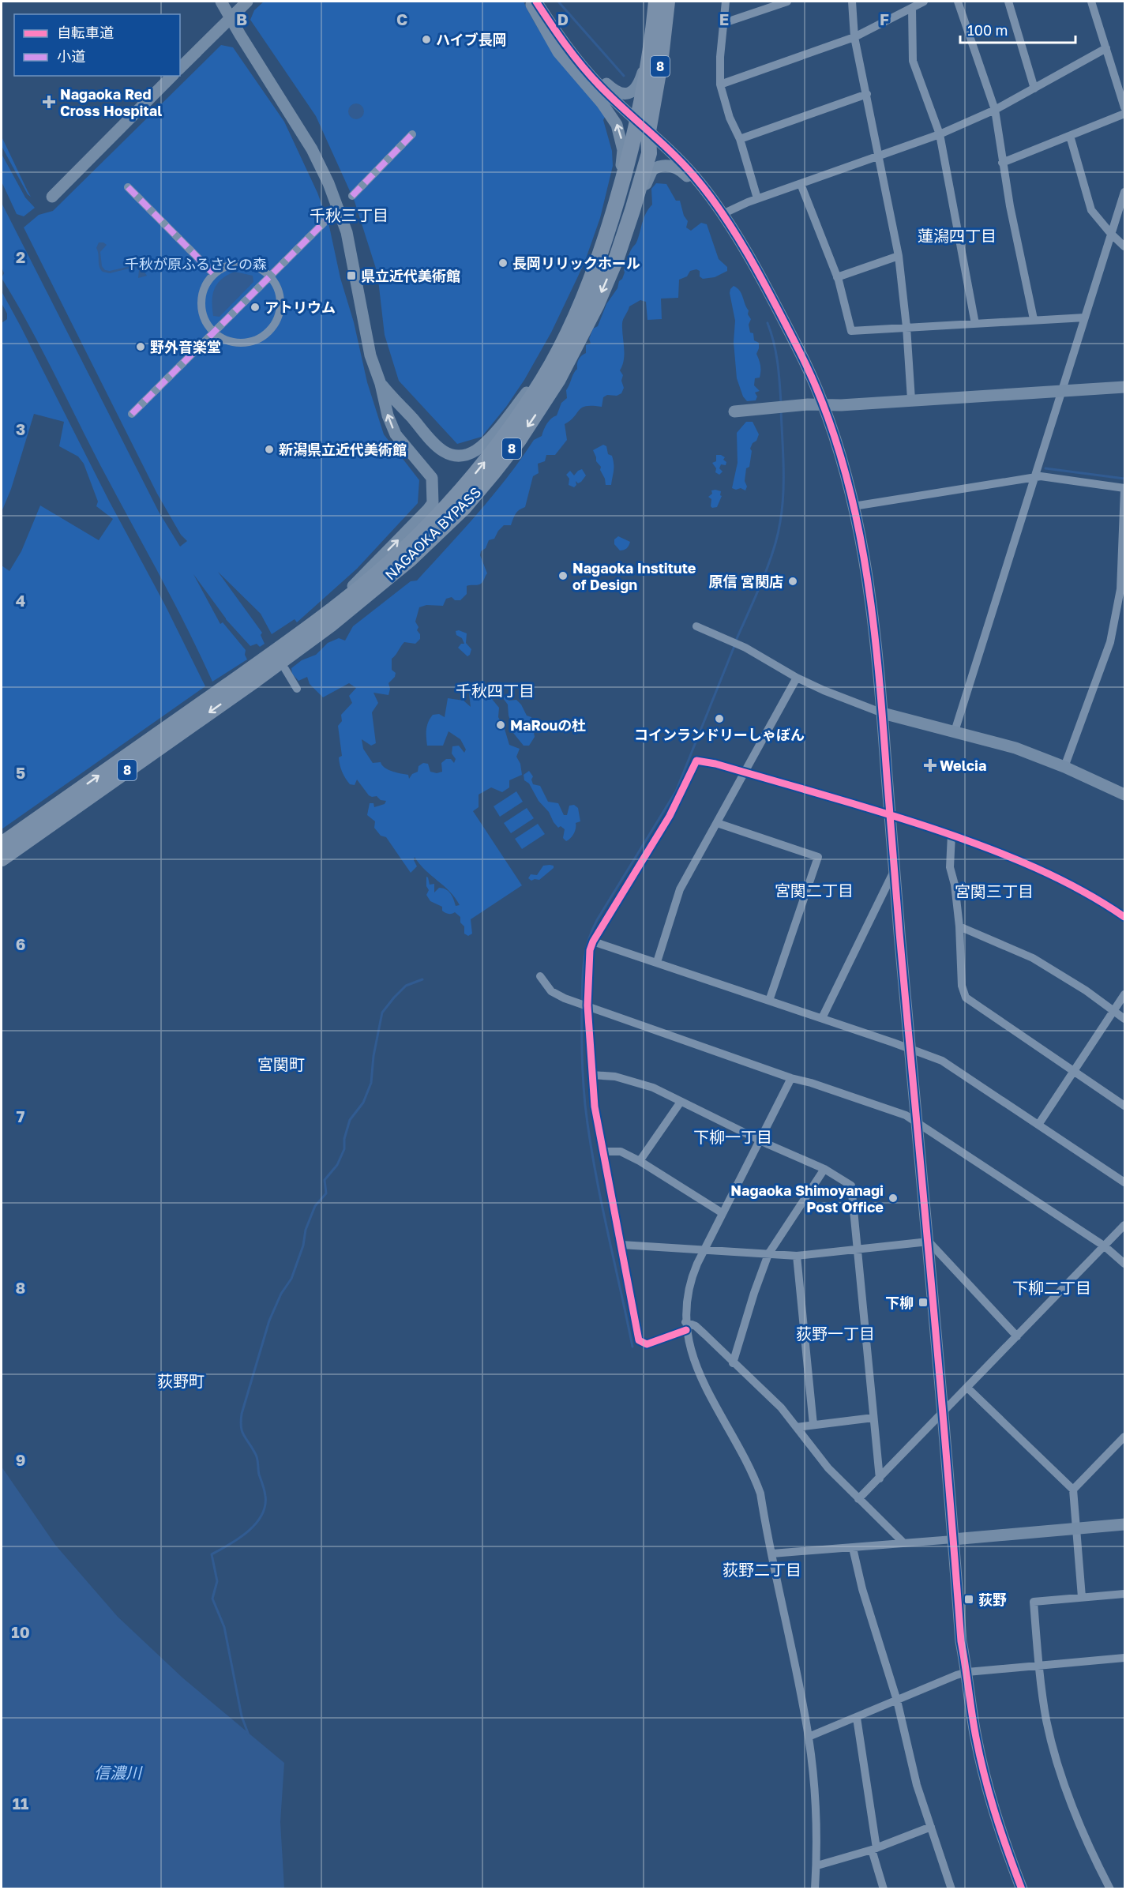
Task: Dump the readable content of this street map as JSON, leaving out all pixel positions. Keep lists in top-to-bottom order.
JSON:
{
  "streets": {
    "highway": ["8", "NAGAOKA BYPASS"]
  },
  "districts": [
    "千秋三丁目",
    "蓮潟四丁目",
    "千秋四丁目",
    "宮関二丁目",
    "宮関三丁目",
    "宮関町",
    "下柳一丁目",
    "下柳二丁目",
    "荻野一丁目",
    "荻野町",
    "荻野二丁目"
  ],
  "water": ["信濃川"],
  "parks": ["千秋が原ふるさとの森"],
  "places": {
    "other": [
      "ハイブ長岡",
      "長岡リリックホール",
      "アトリウム",
      "野外音楽堂",
      "新潟県立近代美術館",
      "Nagaoka Institute of Design",
      "原信 宮関店",
      "コインランドリーしゃぼん",
      "MaRouの杜",
      "Nagaoka Shimoyanagi Post Office"
    ],
    "health": ["Nagaoka Red Cross Hospital", "Welcia"],
    "transit": ["県立近代美術館", "下柳", "荻野"]
  },
  "legend": ["自転車道", "小道"],
  "scale_bar": "100 m",
  "grid": {
    "columns": [
      "B",
      "C",
      "D",
      "E",
      "F"
    ],
    "rows": [
      "2",
      "3",
      "4",
      "5",
      "6",
      "7",
      "8",
      "9",
      "10",
      "11"
    ]
  }
}
